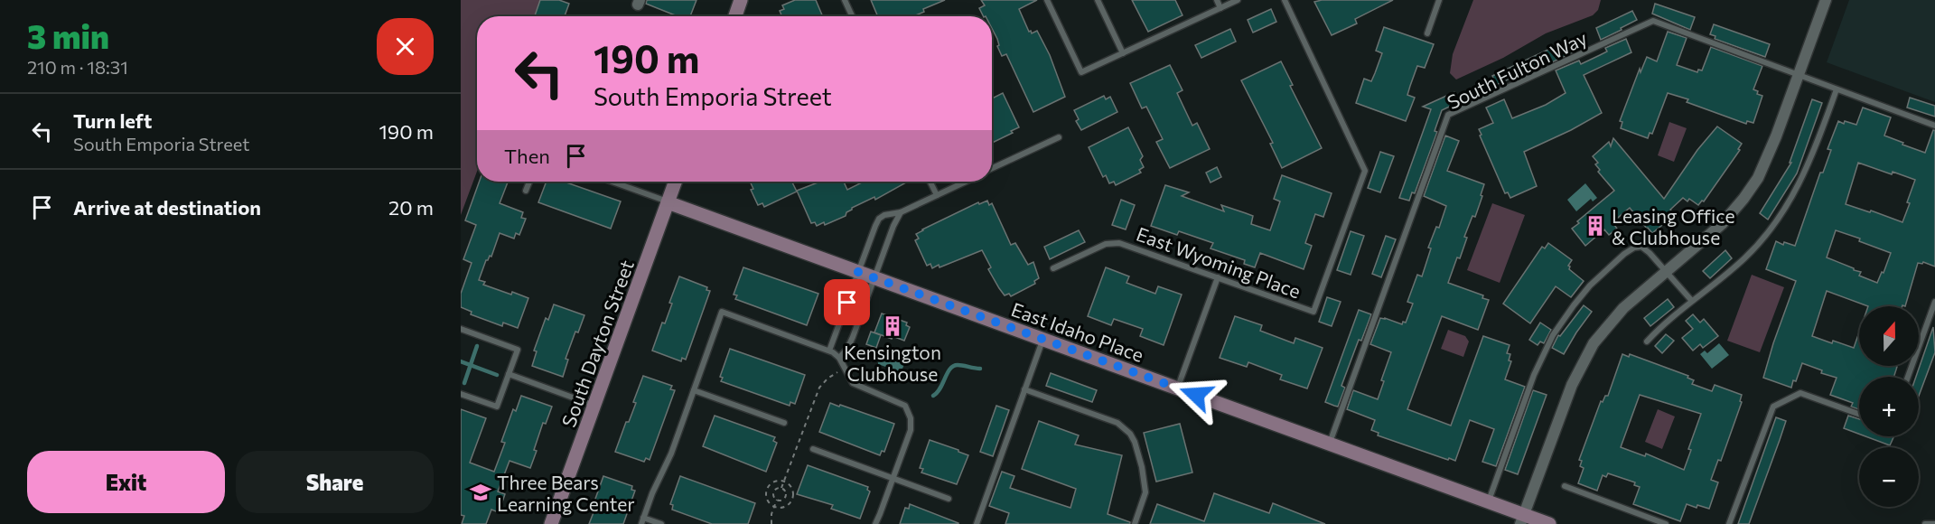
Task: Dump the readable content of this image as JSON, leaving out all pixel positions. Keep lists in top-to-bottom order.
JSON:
{
  "streets": {
    "street": ["East Idaho Place", "South Dayton Street"],
    "lane": ["South Fulton Way", "East Wyoming Place"]
  },
  "crossings": [
    ["South Fulton Way", "East Idaho Place"],
    ["East Idaho Place", "South Dayton Street"]
  ],
  "places": {
    "building": ["Leasing Office & Clubhouse", "Kensington Clubhouse"],
    "school or university": ["Three Bears Learning Center"]
  },
  "north": "top",
  "page": {
    "heading": ["3 min", "210 m · 18:31"],
    "turn": ["190 m", "South Emporia Street"],
    "list": [
      {
        "name": "Turn left",
        "note": "South Emporia Street",
        "value": "190 m"
      },
      {
        "name": "Arrive at destination",
        "value": "20 m"
      }
    ],
    "then": "Then",
    "map_buttons": ["+", "−"],
    "buttons": ["Exit", "Share"]
  }
}
